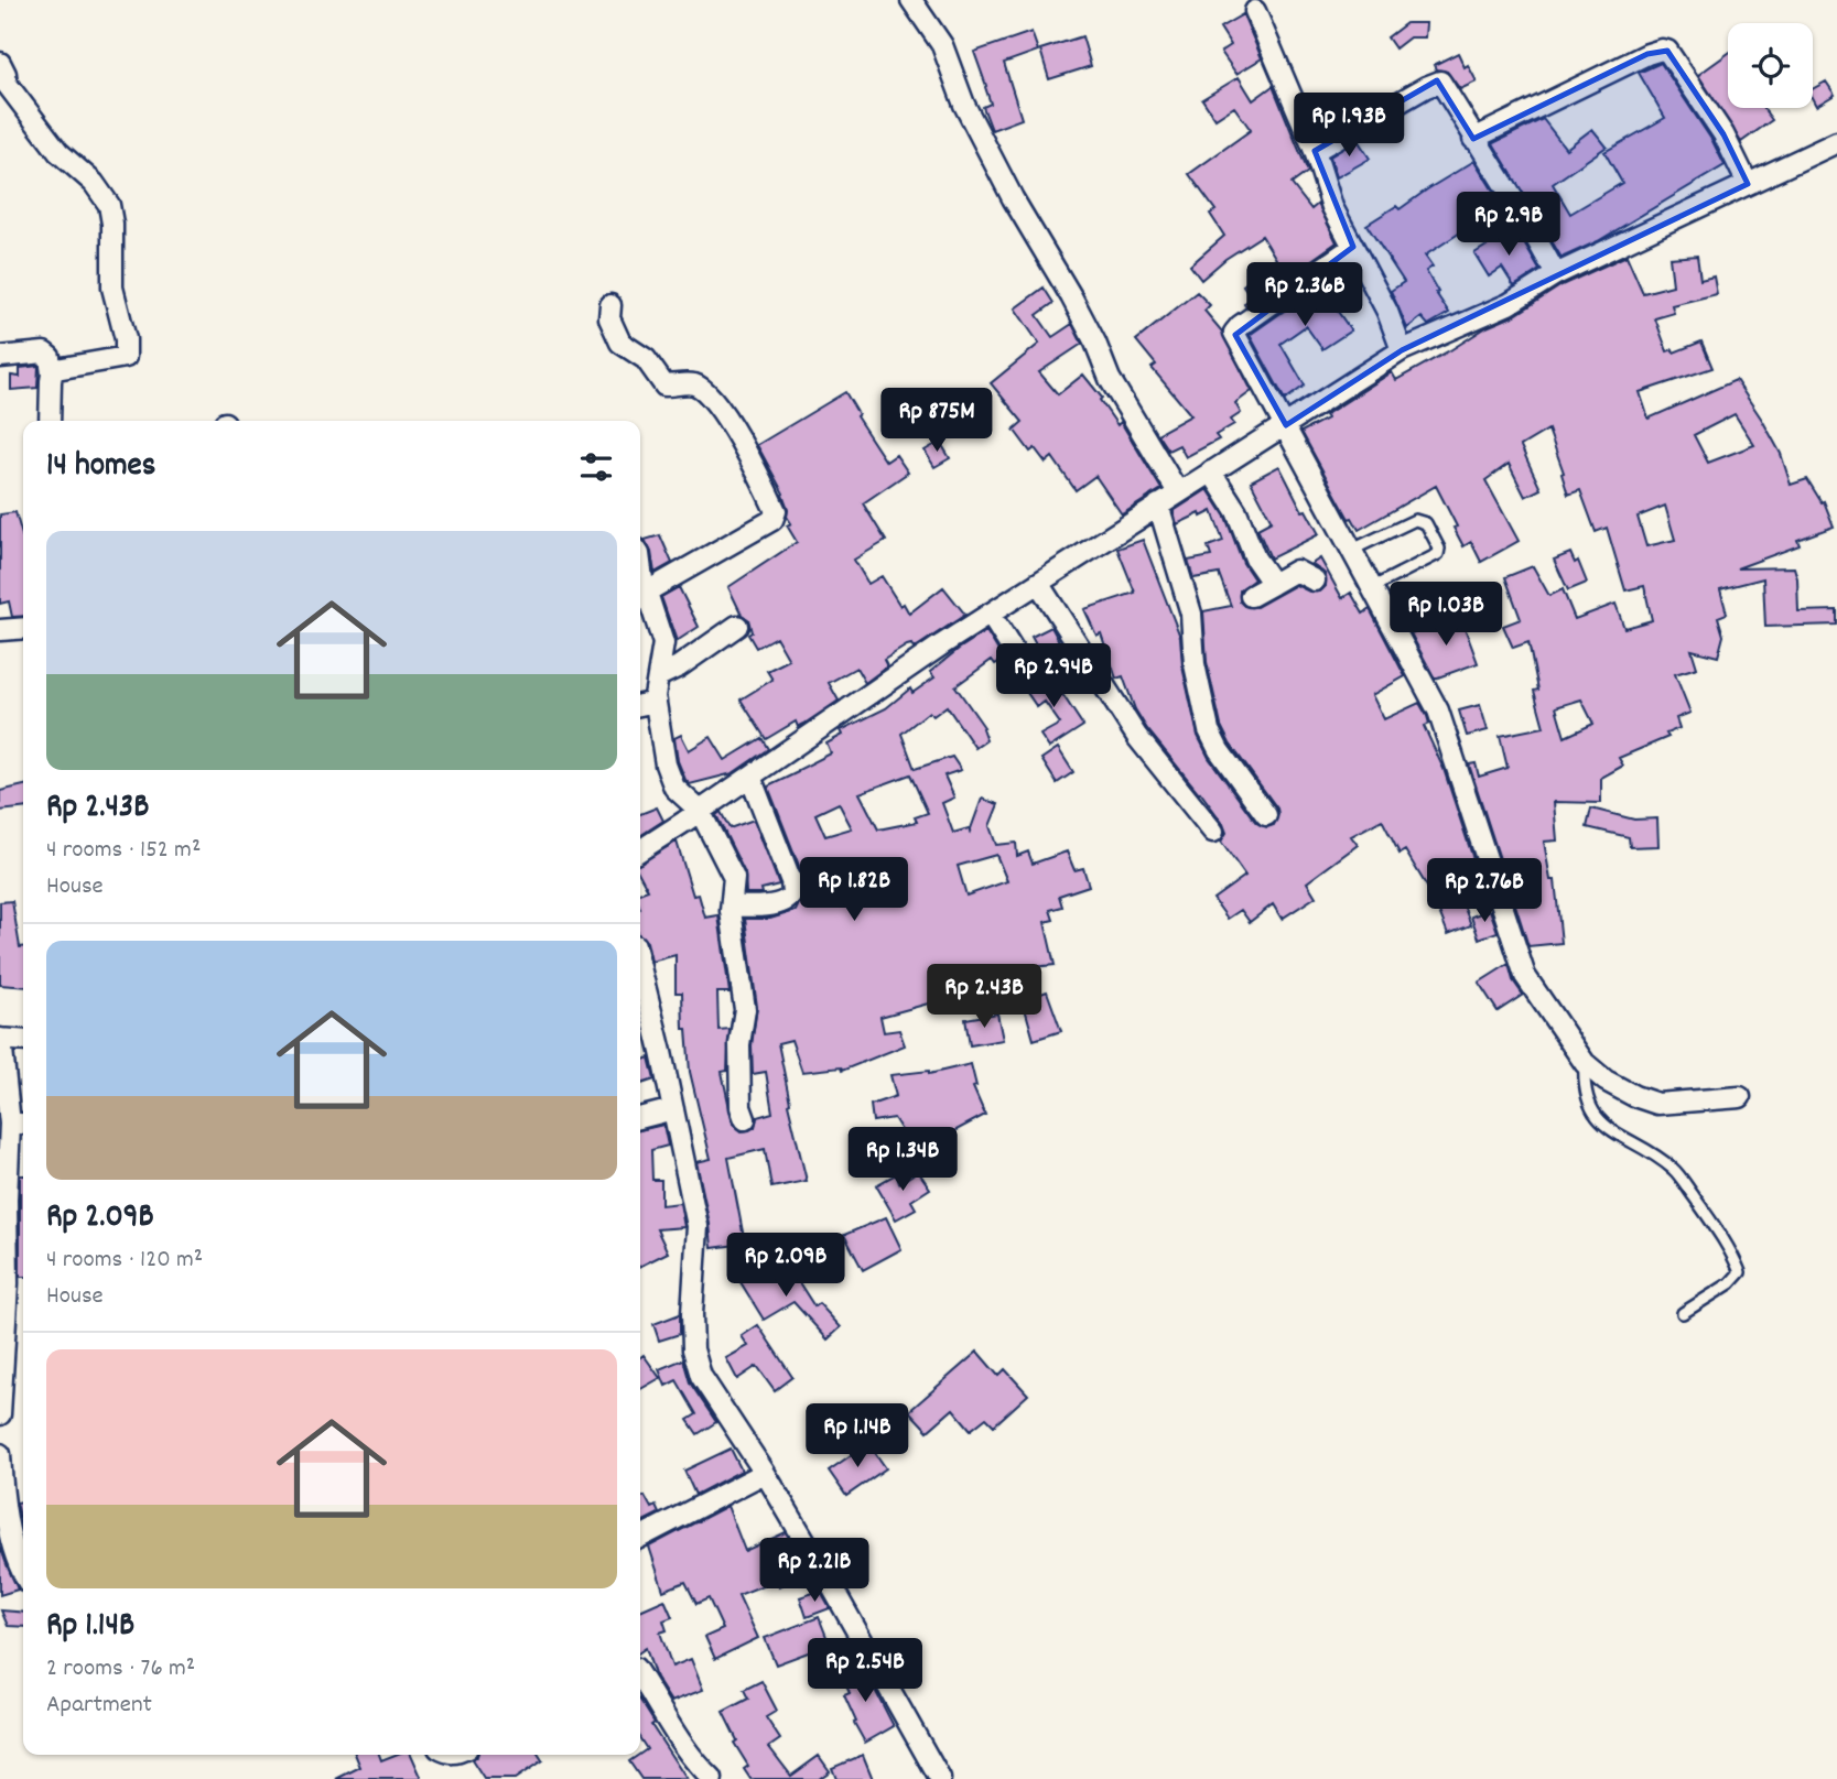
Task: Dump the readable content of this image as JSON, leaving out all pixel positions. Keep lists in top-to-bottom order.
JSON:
{
  "page": {
    "price": [
      "Rp 1.93B",
      "Rp 2.9B",
      "Rp 2.36B",
      "Rp 875M",
      "Rp 1.03B",
      "Rp 2.94B",
      "Rp 1.82B",
      "Rp 2.76B",
      "Rp 2.43B",
      "Rp 1.34B",
      "Rp 2.09B",
      "Rp 1.14B",
      "Rp 2.21B",
      "Rp 2.54B"
    ],
    "heading": "14 homes",
    "list": [
      {
        "name": "Rp 2.43B",
        "note": "4 rooms · 152 m² · House"
      },
      {
        "name": "Rp 2.09B",
        "note": "4 rooms · 120 m² · House"
      },
      {
        "name": "Rp 1.14B",
        "note": "2 rooms · 76 m² · Apartment"
      }
    ]
  }
}
